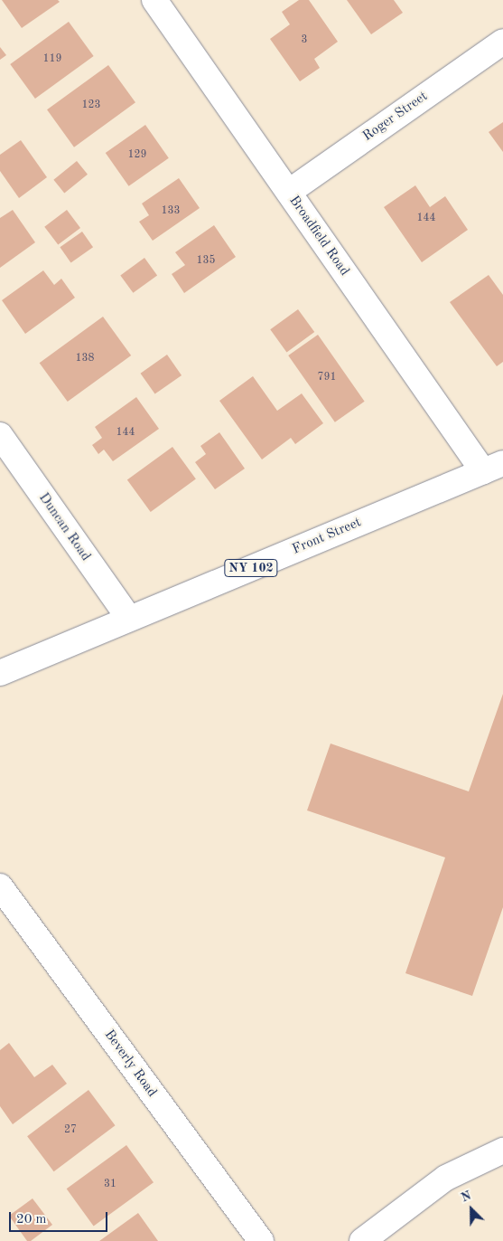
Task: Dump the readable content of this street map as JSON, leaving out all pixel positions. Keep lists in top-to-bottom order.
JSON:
{
  "streets": {
    "street": [
      "Roger Street",
      "Broadfield Road",
      "Duncan Road",
      "Front Street",
      "NY 102",
      "Beverly Road"
    ]
  },
  "crossings": [
    ["Roger Street", "Broadfield Road"],
    ["Broadfield Road", "Front Street"],
    ["Duncan Road", "Front Street"]
  ],
  "house_numbers": [
    "3",
    "119",
    "123",
    "129",
    "133",
    "144",
    "135",
    "138",
    "791",
    "144",
    "27",
    "31"
  ],
  "scale_bar": "20 m",
  "north": "top left"
}
